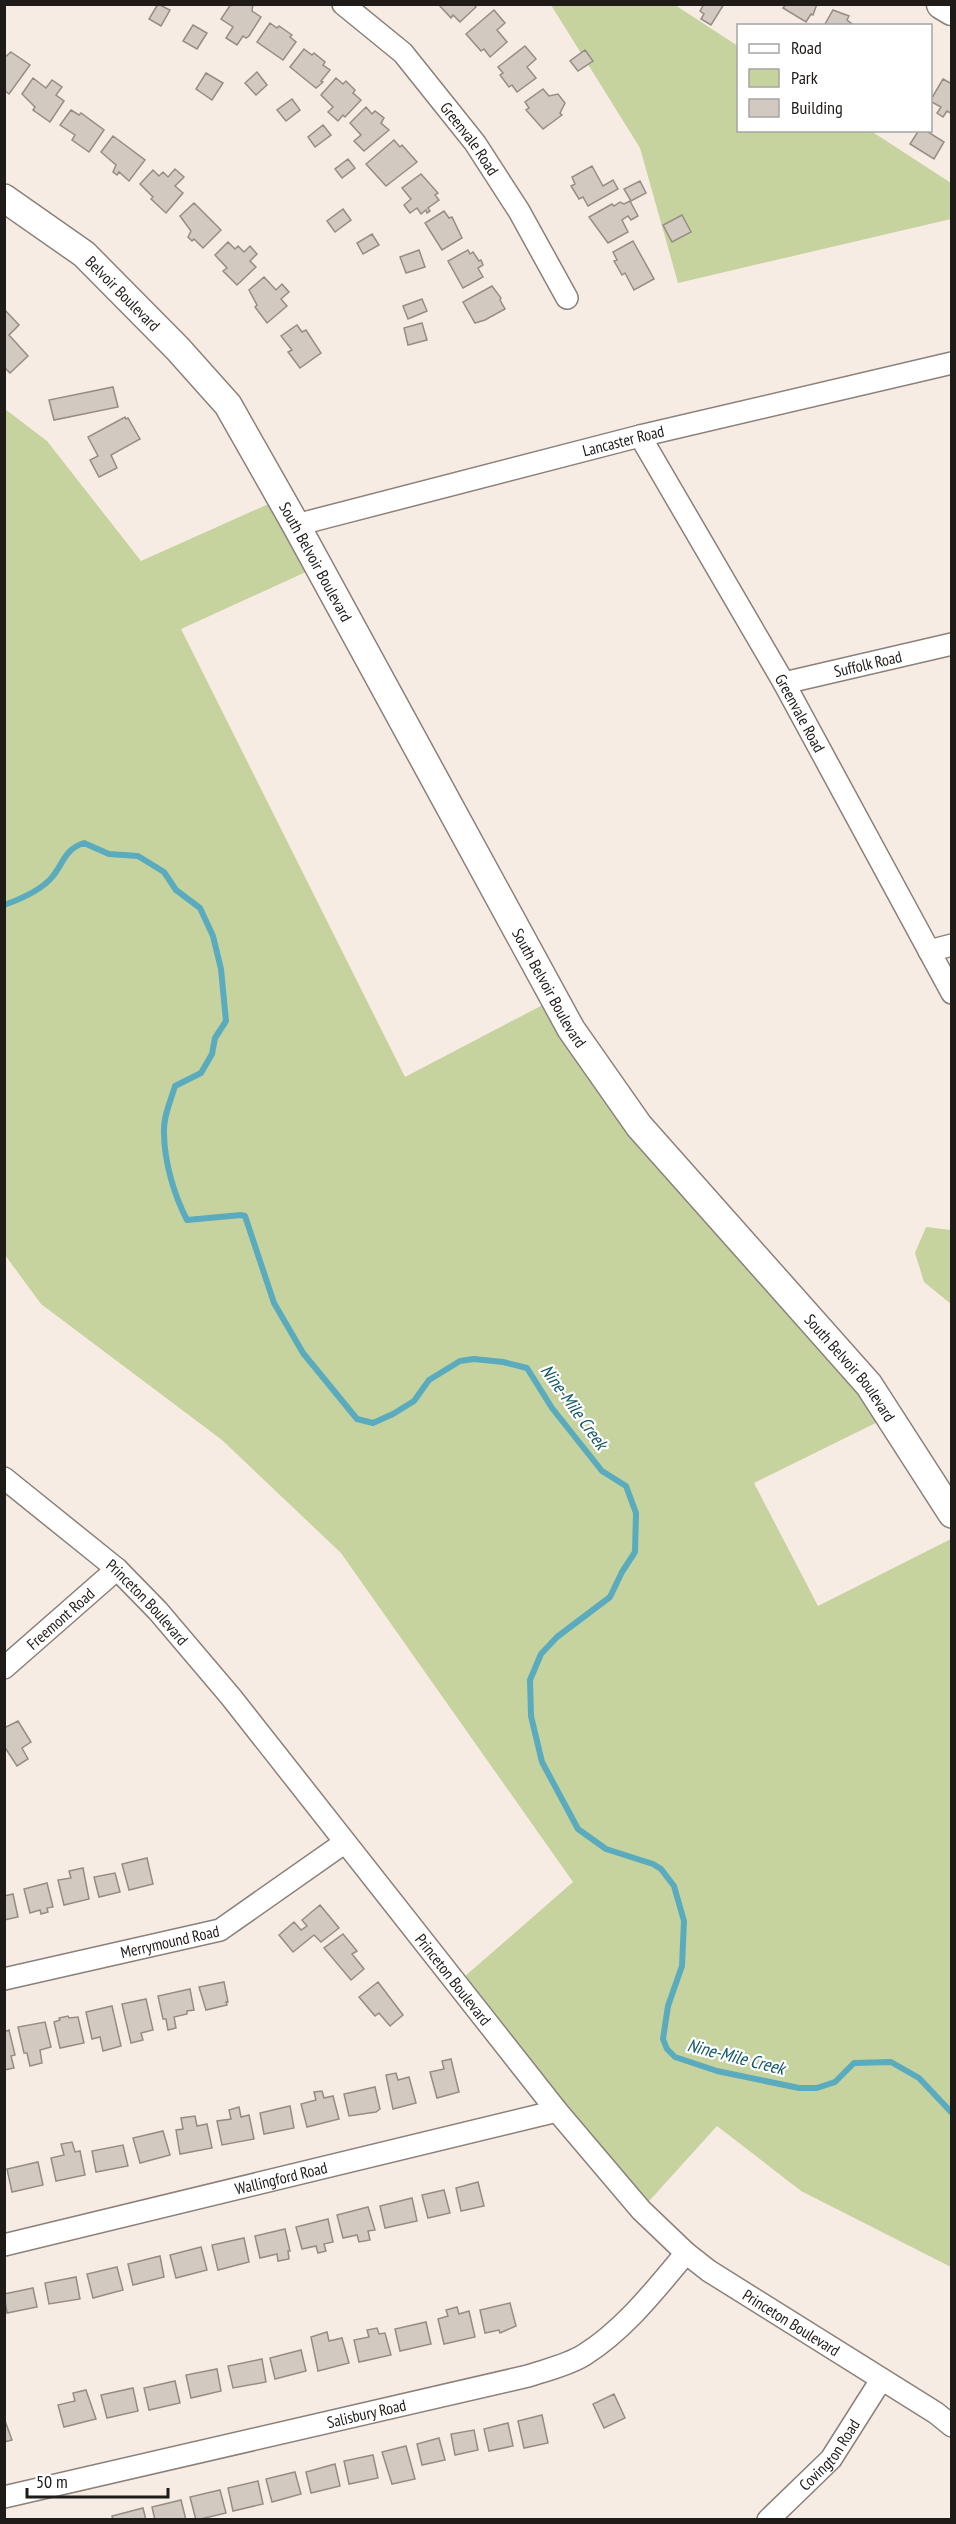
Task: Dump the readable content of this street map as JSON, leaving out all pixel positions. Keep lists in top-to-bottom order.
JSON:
{
  "streets": {
    "street": [
      "Greenvale Road",
      "Belvoir Boulevard",
      "Lancaster Road",
      "South Belvoir Boulevard",
      "Suffolk Road",
      "Princeton Boulevard",
      "Freemont Road",
      "Merrymound Road",
      "Wallingford Road",
      "Salisbury Road",
      "Covington Road"
    ]
  },
  "crossings": [
    ["Greenvale Road", "Lancaster Road"],
    ["Greenvale Road", "Suffolk Road"],
    ["Belvoir Boulevard", "South Belvoir Boulevard"],
    ["Lancaster Road", "South Belvoir Boulevard"],
    ["Princeton Boulevard", "Freemont Road"],
    ["Princeton Boulevard", "Merrymound Road"],
    ["Princeton Boulevard", "Wallingford Road"],
    ["Princeton Boulevard", "Salisbury Road"],
    ["Princeton Boulevard", "Covington Road"]
  ],
  "water": ["Nine-Mile Creek"],
  "legend": ["Road", "Park", "Building"],
  "scale_bar": "50 m"
}
